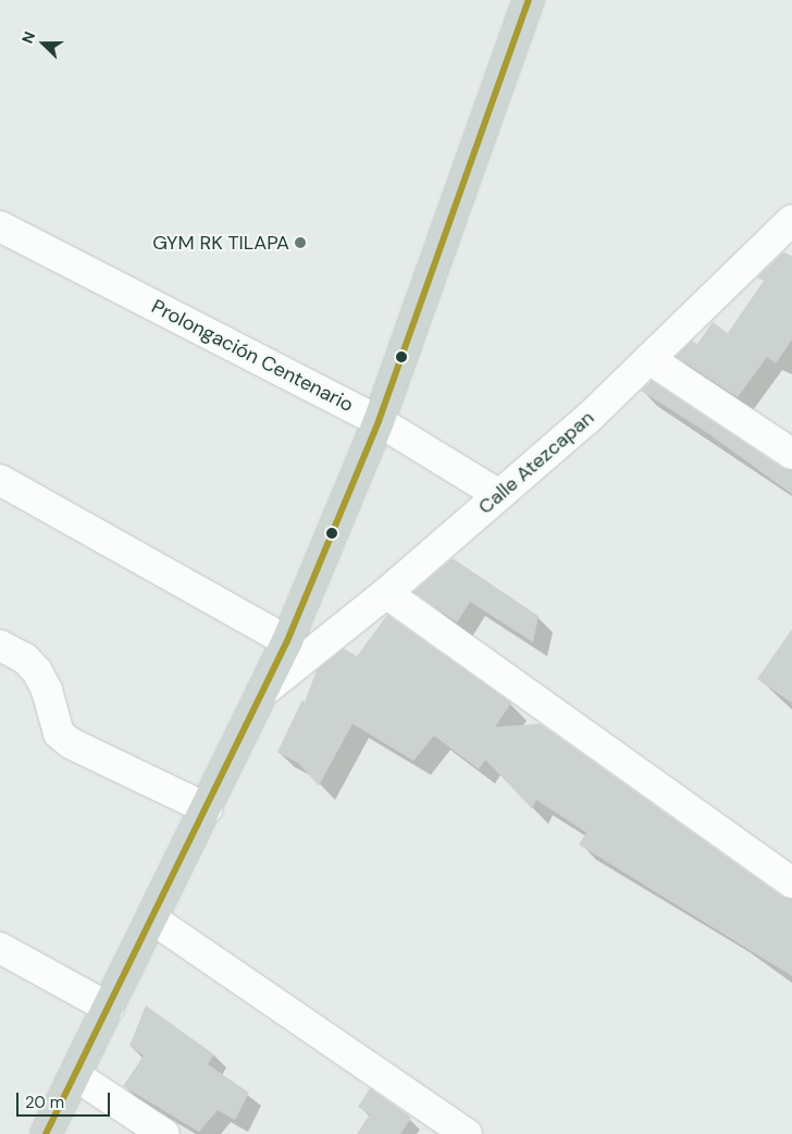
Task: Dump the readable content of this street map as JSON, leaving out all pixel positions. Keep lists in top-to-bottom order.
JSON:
{
  "streets": {
    "street": ["Prolongación Centenario", "Calle Atezcapan"]
  },
  "crossings": [
    ["Prolongación Centenario", "Calle Atezcapan"]
  ],
  "places": ["GYM RK TILAPA"],
  "scale_bar": "20 m",
  "north": "left"
}
